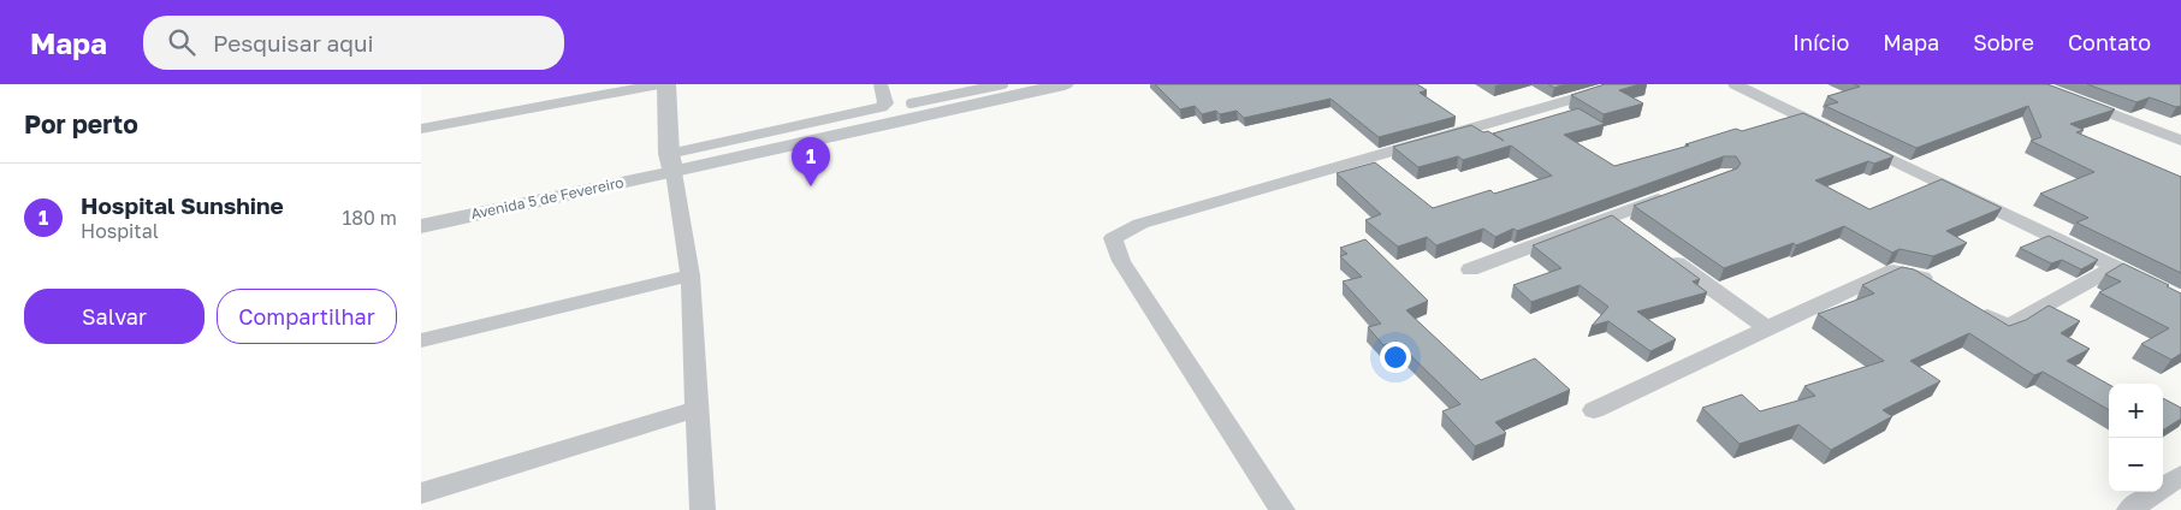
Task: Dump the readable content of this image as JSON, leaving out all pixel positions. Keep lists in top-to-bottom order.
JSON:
{
  "streets": {
    "street": ["Avenida 5 de Fevereiro"]
  },
  "page": {
    "header": "Mapa",
    "search": "Pesquisar aqui",
    "nav": [
      "Início",
      "Mapa",
      "Sobre",
      "Contato"
    ],
    "heading": "Por perto",
    "pins": "1",
    "list": [
      {
        "mark": "1",
        "name": "Hospital Sunshine",
        "note": "Hospital",
        "value": "180 m"
      }
    ],
    "buttons": ["Salvar", "Compartilhar"],
    "map_buttons": ["+", "−"]
  }
}
